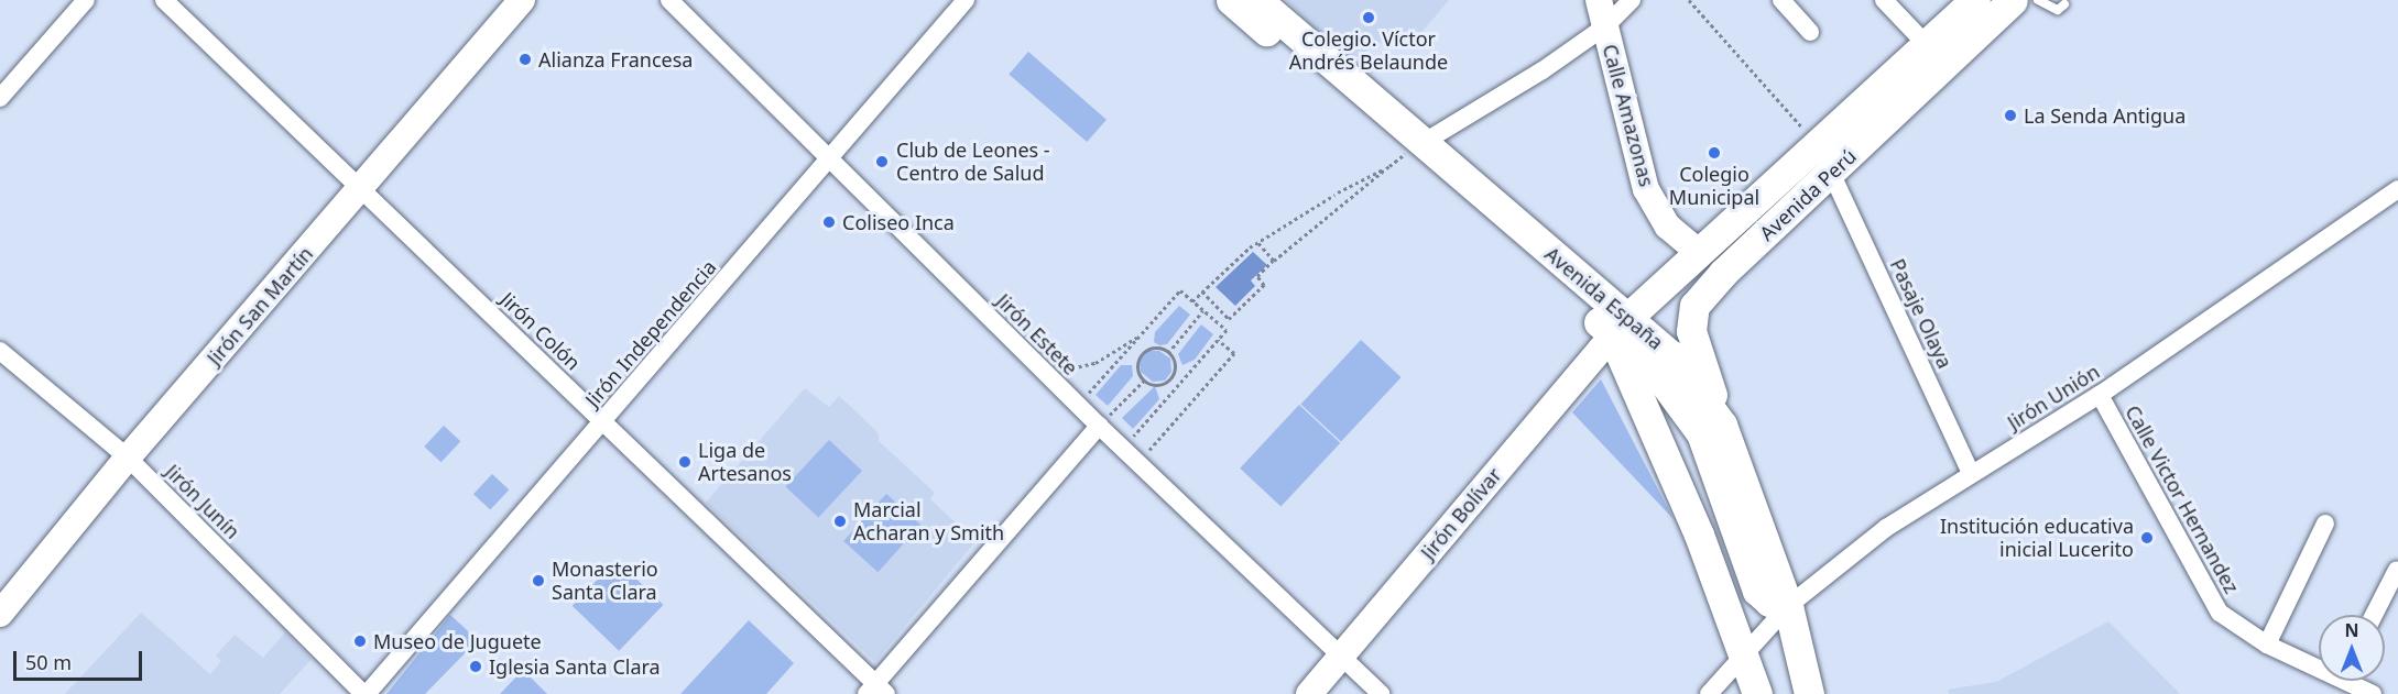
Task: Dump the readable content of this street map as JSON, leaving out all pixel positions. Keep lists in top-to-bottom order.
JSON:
{
  "streets": {
    "main road": ["Avenida Perú", "Avenida España"],
    "street": [
      "Calle Amazonas",
      "Jirón San Martín",
      "Pasaje Olaya",
      "Jirón Colón",
      "Jirón Independencia",
      "Jirón Estete",
      "Jirón Unión",
      "Calle Victor Hernandez",
      "Jirón Junín",
      "Jirón Bolívar"
    ]
  },
  "crossings": [
    ["Calle Amazonas", "Avenida Perú"],
    ["Avenida Perú", "Avenida España"],
    ["Avenida Perú", "Pasaje Olaya"],
    ["Avenida Perú", "Jirón Bolívar"],
    ["Avenida España", "Jirón Unión"],
    ["Avenida España", "Jirón Bolívar"],
    ["Jirón San Martín", "Jirón Colón"],
    ["Jirón San Martín", "Jirón Junín"],
    ["Pasaje Olaya", "Jirón Unión"],
    ["Jirón Colón", "Jirón Independencia"],
    ["Jirón Independencia", "Jirón Estete"],
    ["Jirón Independencia", "Jirón Junín"],
    ["Jirón Estete", "Jirón Bolívar"],
    ["Jirón Unión", "Calle Victor Hernandez"]
  ],
  "places": [
    "Colegio. Víctor Andrés Belaunde",
    "Alianza Francesa",
    "La Senda Antigua",
    "Colegio Municipal",
    "Club de Leones - Centro de Salud",
    "Coliseo Inca",
    "Liga de Artesanos",
    "Marcial Acharan y Smith",
    "Institución educativa inicial Lucerito",
    "Monasterio Santa Clara",
    "Museo de Juguete",
    "Iglesia Santa Clara"
  ],
  "scale_bar": "50 m",
  "north": "top"
}
